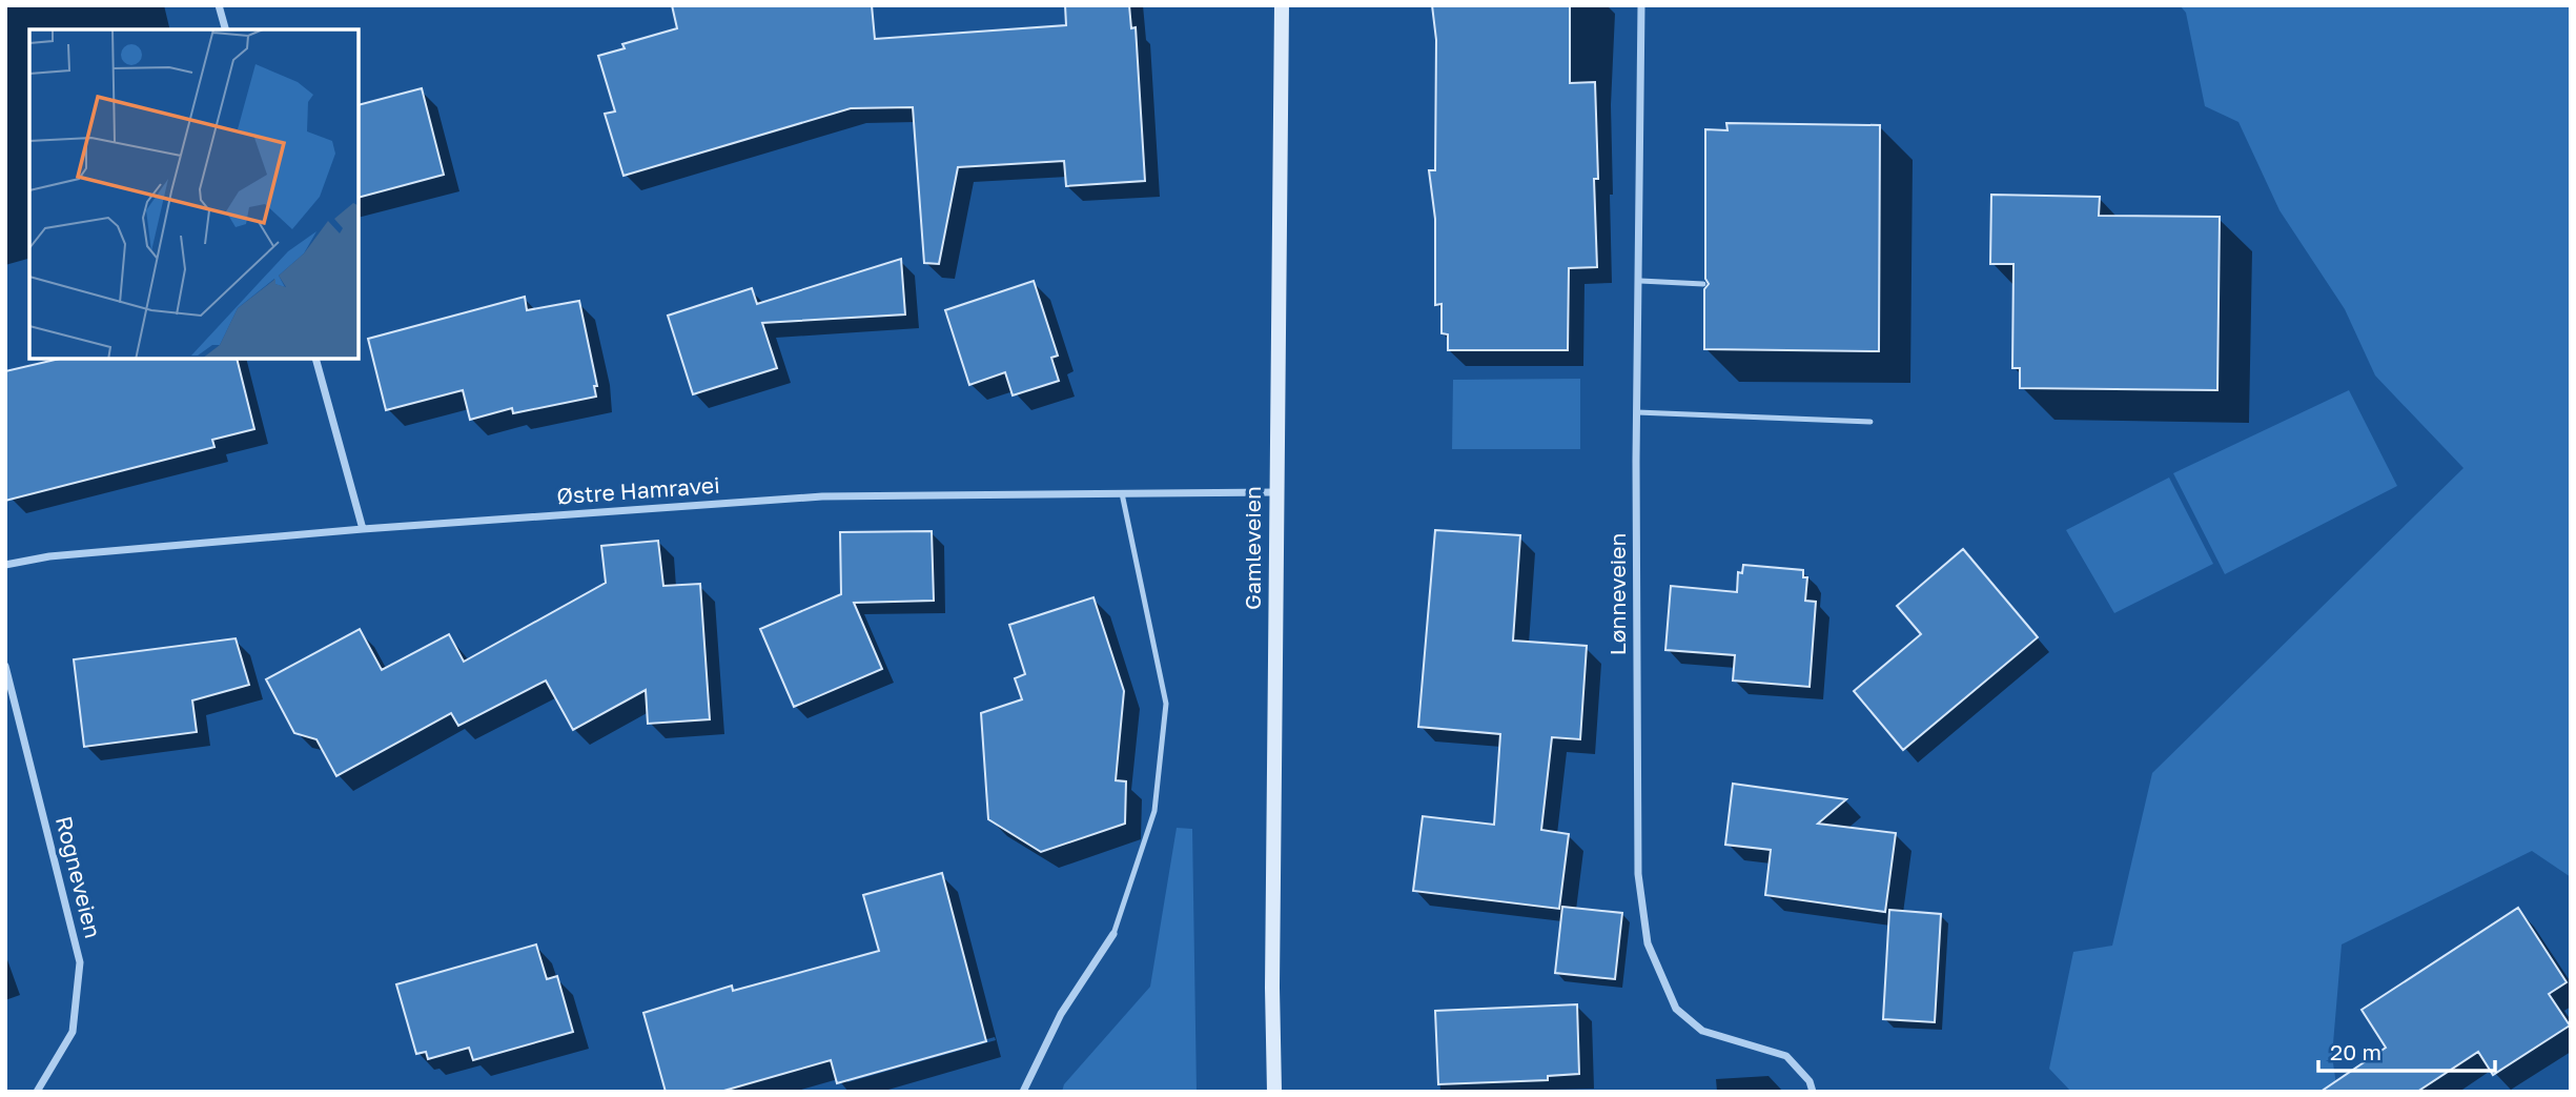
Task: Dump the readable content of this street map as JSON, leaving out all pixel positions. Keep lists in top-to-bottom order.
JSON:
{
  "streets": {
    "main road": ["Gamleveien"],
    "street": ["Østre Hamravei", "Lønneveien", "Rogneveien"]
  },
  "crossings": [
    ["Østre Hamravei", "Gamleveien"]
  ],
  "scale_bar": "20 m"
}
